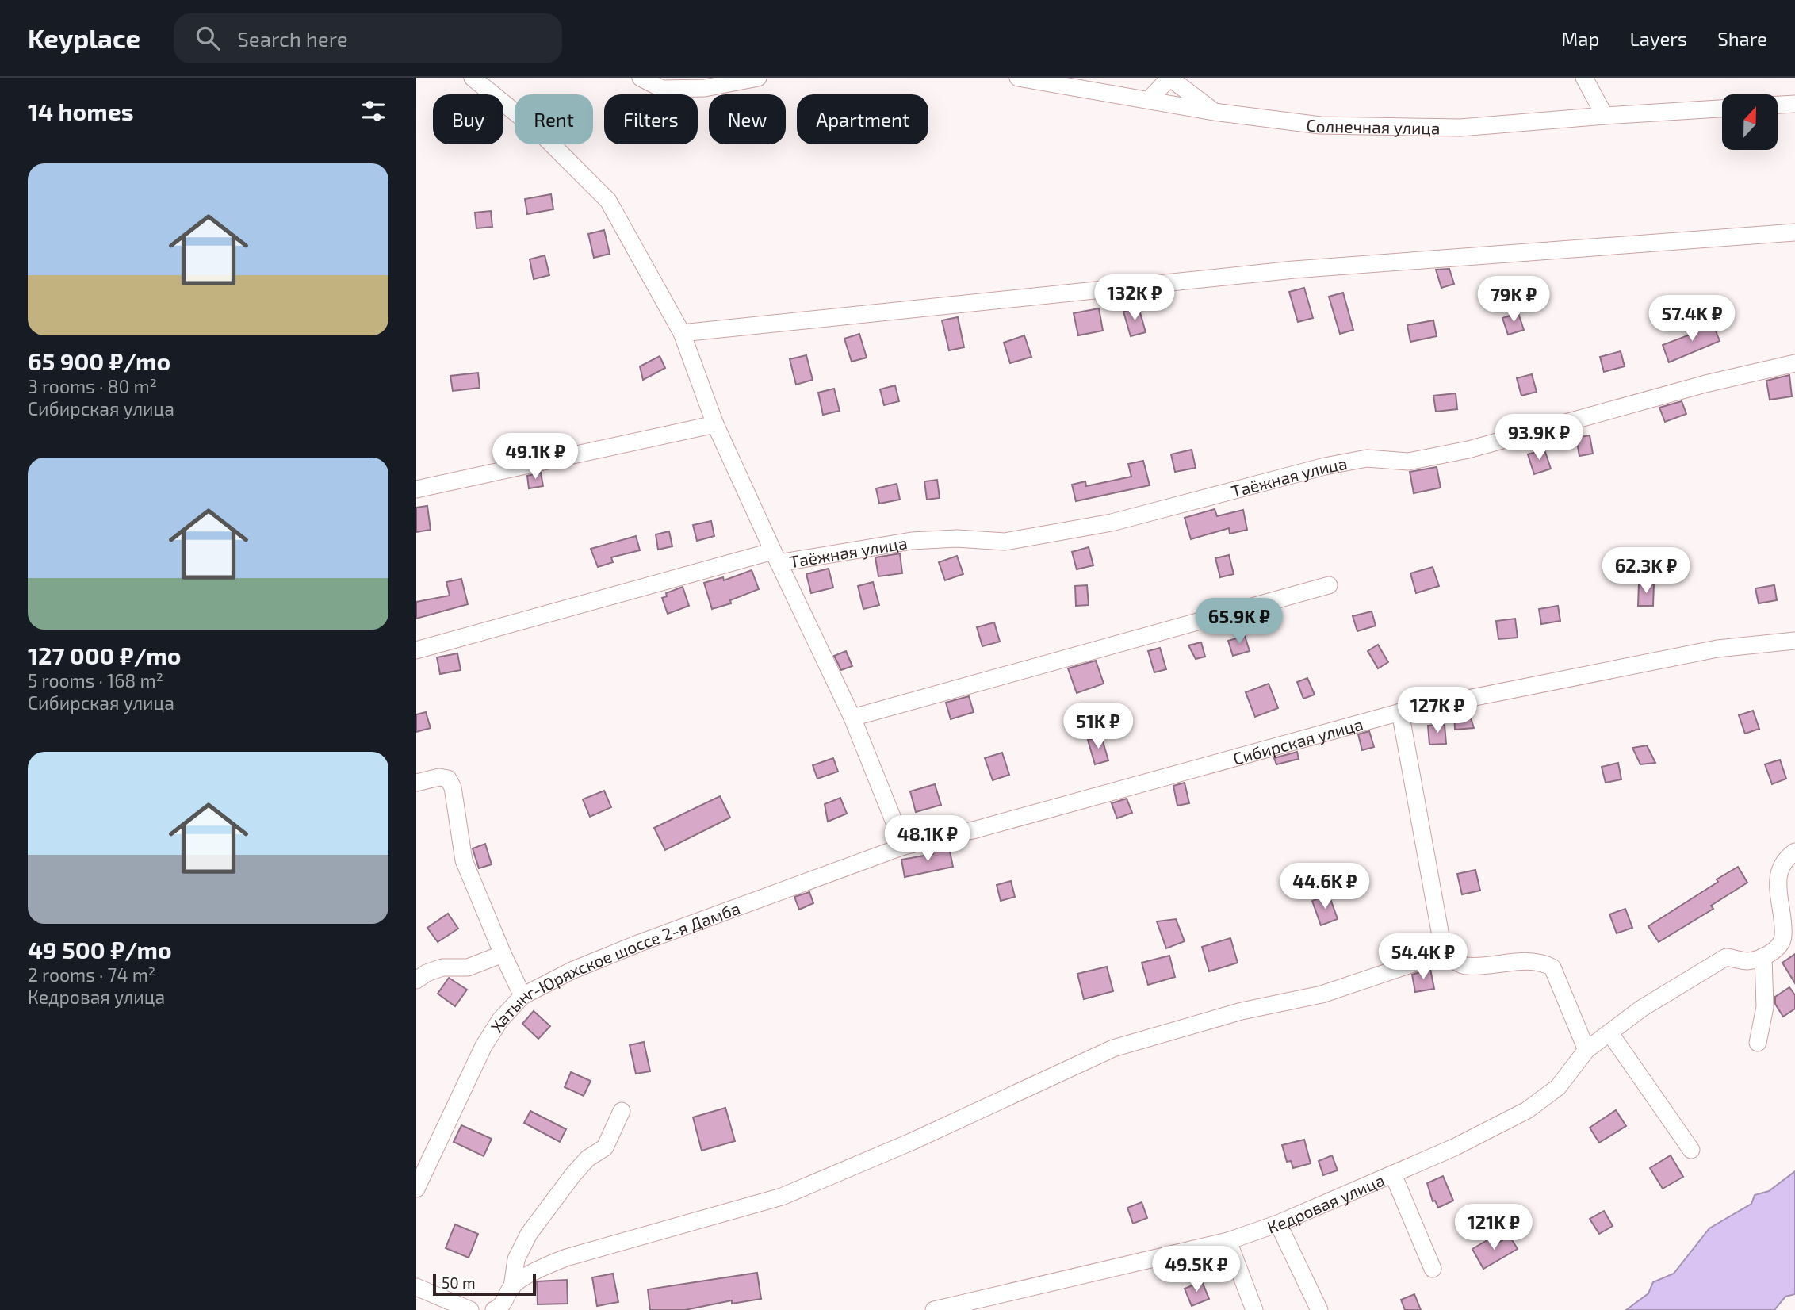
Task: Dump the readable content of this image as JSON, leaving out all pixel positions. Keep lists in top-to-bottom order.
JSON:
{
  "streets": {
    "street": [
      "Солнечная улица",
      "Таёжная улица",
      "Сибирская улица",
      "Хатынг-Юряхское шоссе 2-я Дамба",
      "Кедровая улица"
    ]
  },
  "crossings": [
    ["Сибирская улица", "Хатынг-Юряхское шоссе 2-я Дамба"]
  ],
  "scale_bar": "50 m",
  "north": "top",
  "page": {
    "header": "Keyplace",
    "search": "Search here",
    "nav": ["Map", "Layers", "Share"],
    "heading": "14 homes",
    "chip": [
      "Buy",
      "Rent",
      "Filters",
      "New",
      "Apartment"
    ],
    "list": [
      {
        "name": "65 900 ₽/mo",
        "note": "3 rooms · 80 m² · Сибирская улица"
      },
      {
        "name": "127 000 ₽/mo",
        "note": "5 rooms · 168 m² · Сибирская улица"
      },
      {
        "name": "49 500 ₽/mo",
        "note": "2 rooms · 74 m² · Кедровая улица"
      }
    ],
    "price": [
      "132K ₽",
      "79K ₽",
      "57.4K ₽",
      "93.9K ₽",
      "49.1K ₽",
      "62.3K ₽",
      "65.9K ₽",
      "127K ₽",
      "51K ₽",
      "48.1K ₽",
      "44.6K ₽",
      "54.4K ₽",
      "121K ₽",
      "49.5K ₽"
    ],
    "scale": "50 m"
  }
}
